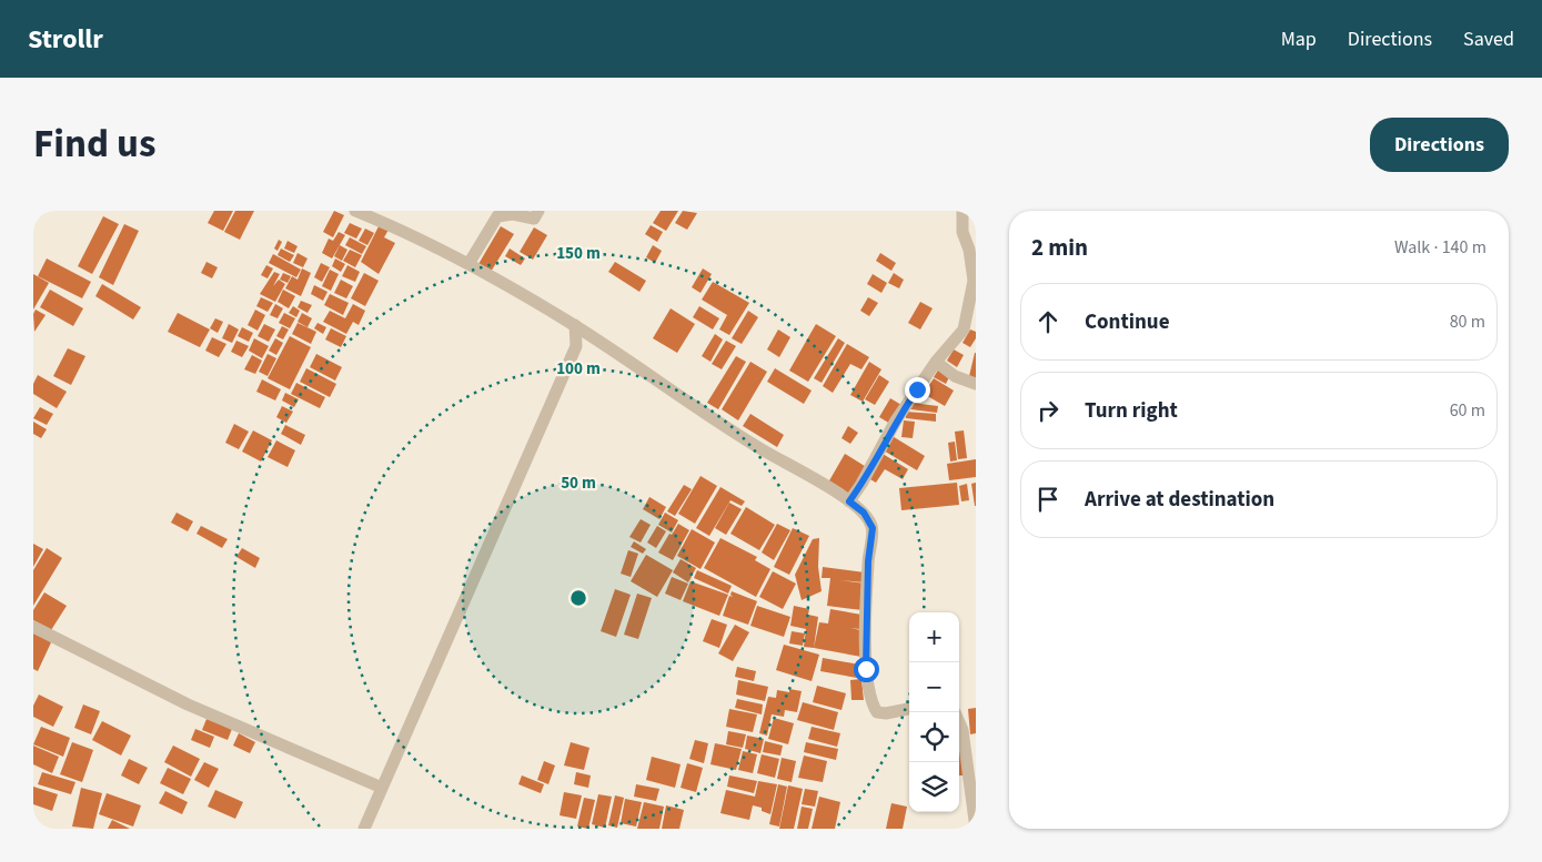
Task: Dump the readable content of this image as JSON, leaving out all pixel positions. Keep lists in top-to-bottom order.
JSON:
{
  "page": {
    "header": "Strollr",
    "nav": ["Map", "Directions", "Saved"],
    "title": "Find us",
    "buttons": "Directions",
    "heading": ["2 min", "Walk · 140 m"],
    "list": [
      ["Continue", "80 m"],
      ["Turn right", "60 m"],
      "Arrive at destination"
    ],
    "map_buttons": ["+", "−"]
  },
  "rings": ["150 m", "100 m", "50 m"]
}
